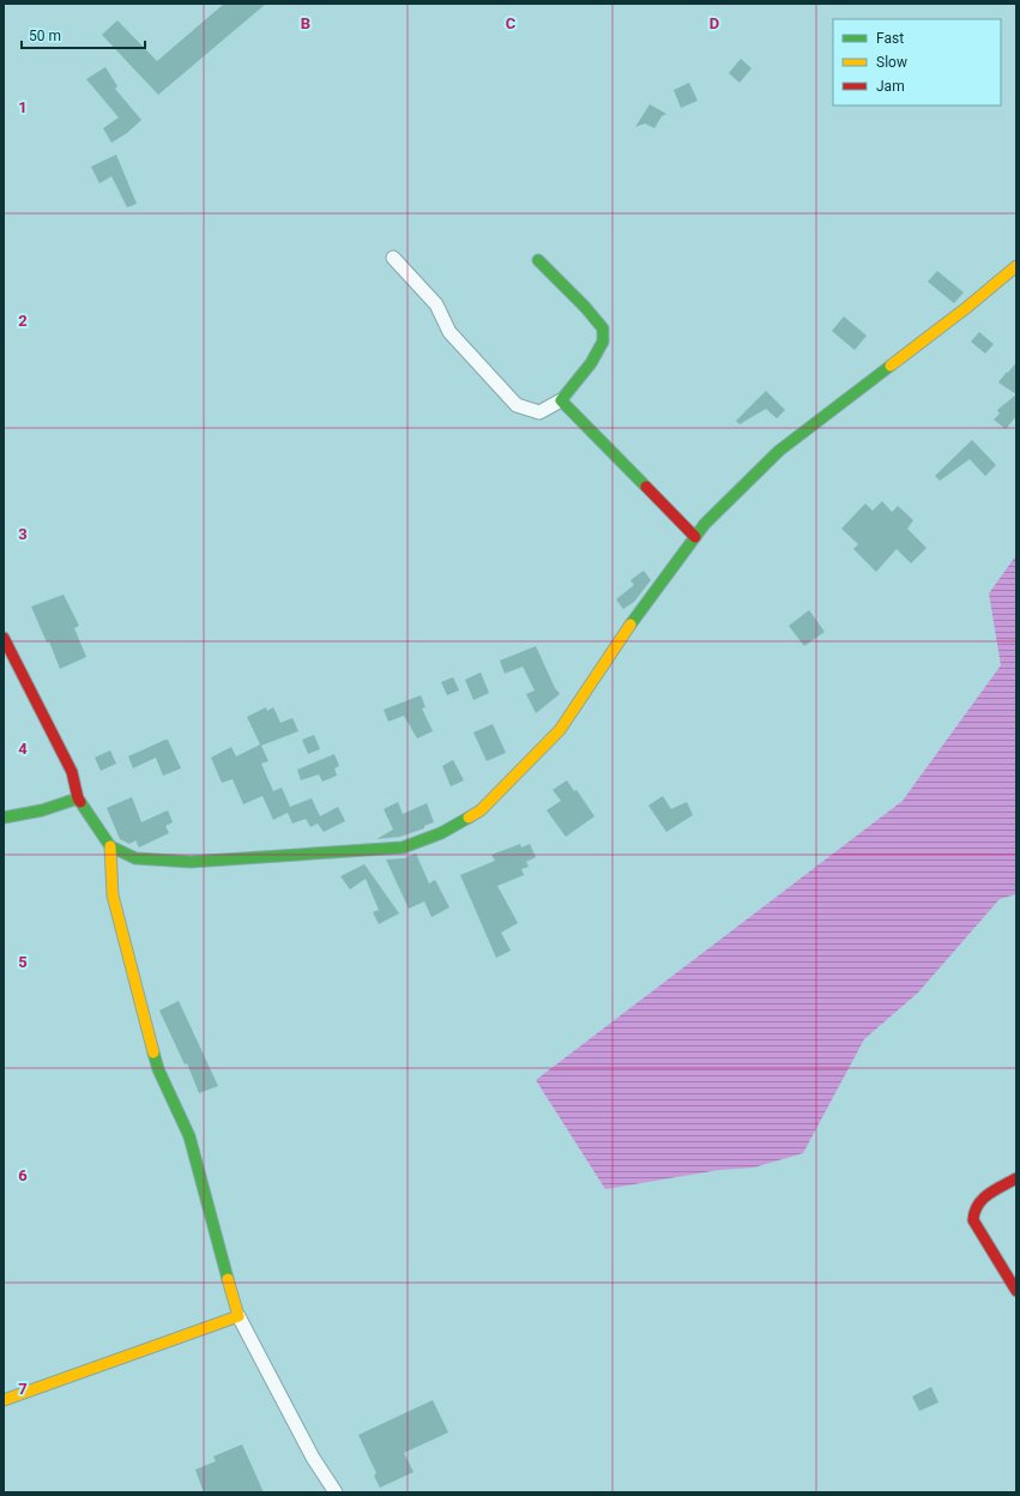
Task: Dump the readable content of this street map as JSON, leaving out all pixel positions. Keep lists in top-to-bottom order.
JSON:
{
  "legend": ["Fast", "Slow", "Jam"],
  "scale_bar": "50 m",
  "grid": {
    "columns": ["B", "C", "D"],
    "rows": [
      "1",
      "2",
      "3",
      "4",
      "5",
      "6",
      "7"
    ]
  }
}
